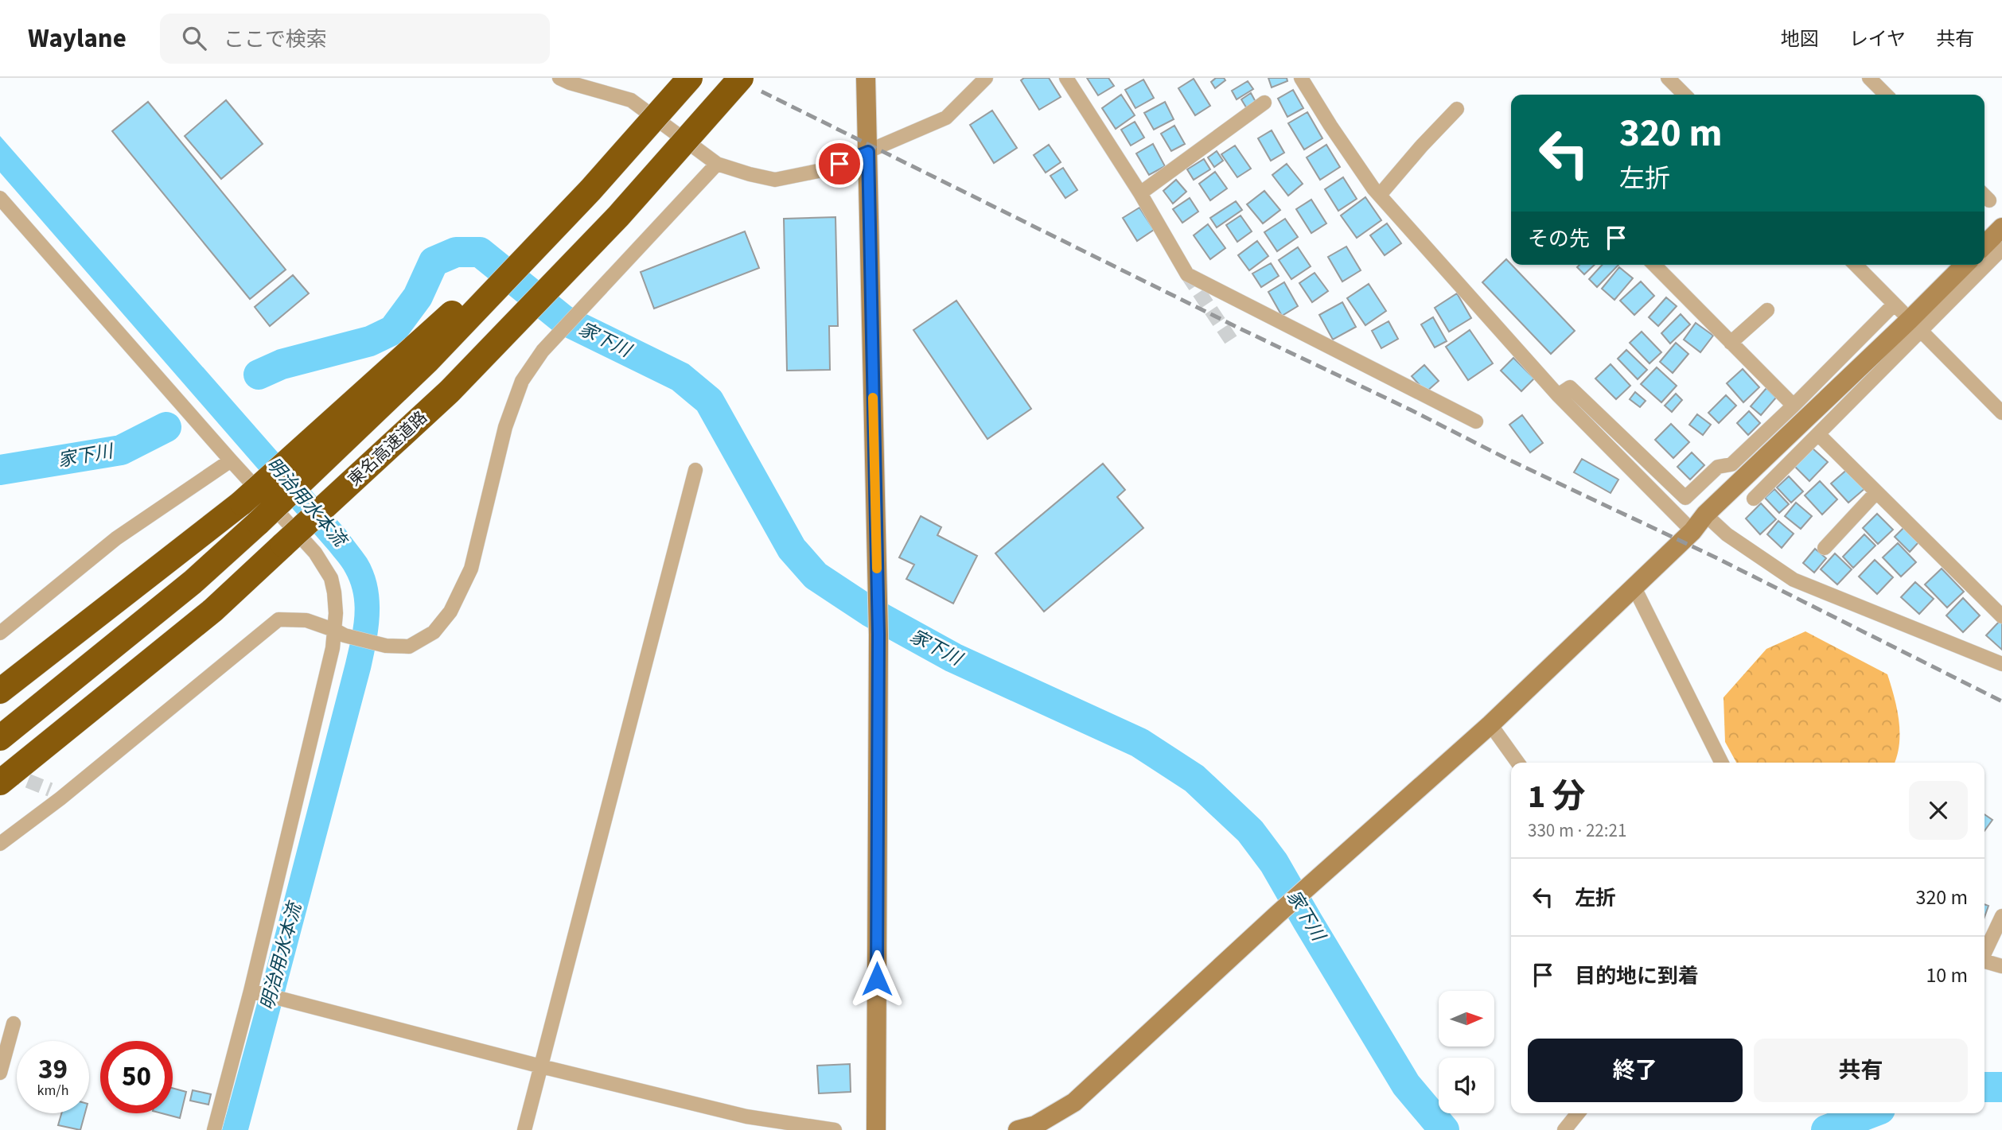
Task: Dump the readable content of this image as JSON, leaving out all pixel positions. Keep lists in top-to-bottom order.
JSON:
{
  "streets": {
    "highway": ["東名高速道路"]
  },
  "water": ["家下川", "明治用水本流"],
  "north": "right",
  "page": {
    "header": "Waylane",
    "search": "ここで検索",
    "nav": ["地図", "レイヤ", "共有"],
    "turn": ["320 m", "左折"],
    "then": "その先",
    "heading": ["1 分", "330 m · 22:21"],
    "list": [
      {
        "name": "左折",
        "value": "320 m"
      },
      {
        "name": "目的地に到着",
        "value": "10 m"
      }
    ],
    "buttons": ["終了", "共有"],
    "speed": "39 km/h",
    "limit": "50"
  }
}
